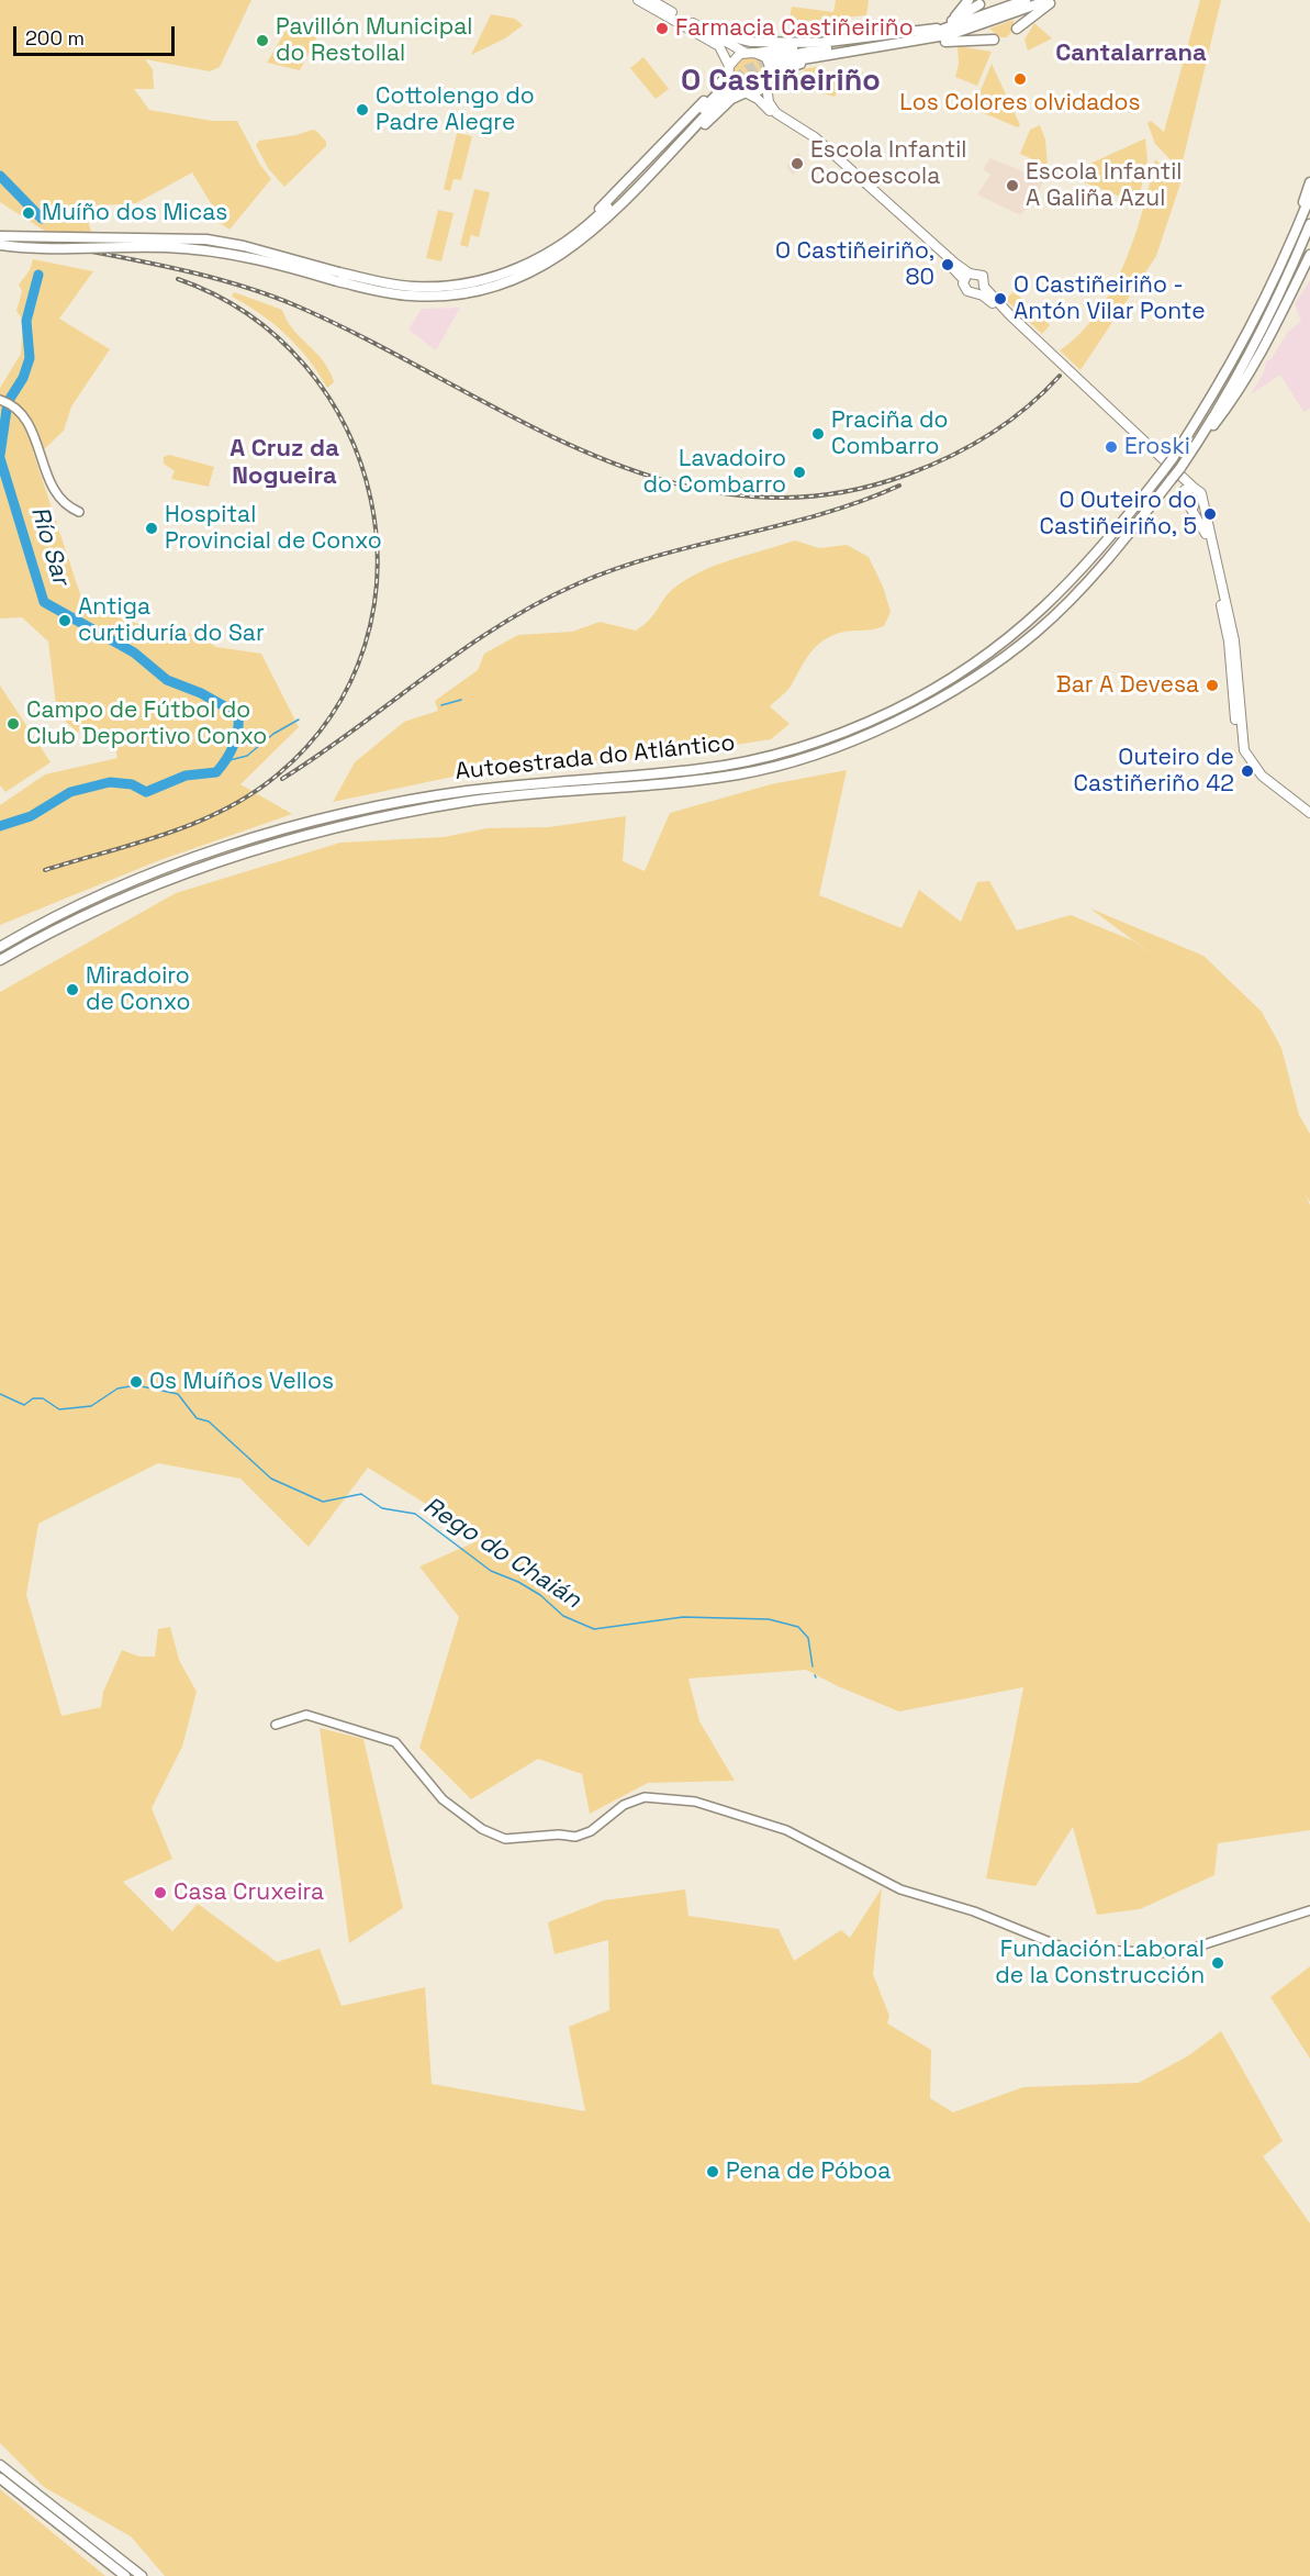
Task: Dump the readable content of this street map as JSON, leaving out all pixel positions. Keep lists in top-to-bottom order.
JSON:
{
  "streets": {
    "highway": ["Autoestrada do Atlántico"]
  },
  "districts": ["Cantalarrana", "O Castiñeiriño", "A Cruz da Nogueira"],
  "water": ["Río Sar", "Rego do Chaián"],
  "places": [
    "Farmacia Castiñeiriño",
    "Pavillón Municipal do Restollal",
    "Los Colores olvidados",
    "Cottolengo do Padre Alegre",
    "Escola Infantil Cocoescola",
    "Escola Infantil A Galiña Azul",
    "Muíño dos Micas",
    "O Castiñeiriño, 80",
    "O Castiñeiriño - Antón Vilar Ponte",
    "Praciña do Combarro",
    "Eroski",
    "Lavadoiro do Combarro",
    "O Outeiro do Castiñeiriño, 5",
    "Hospital Provincial de Conxo",
    "Antiga curtiduría do Sar",
    "Bar A Devesa",
    "Campo de Fútbol do Club Deportivo Conxo",
    "Outeiro de Castiñeriño 42",
    "Miradoiro de Conxo",
    "Os Muíños Vellos",
    "Casa Cruxeira",
    "Fundación Laboral de la Construcción",
    "Pena de Póboa"
  ],
  "scale_bar": "200 m"
}
